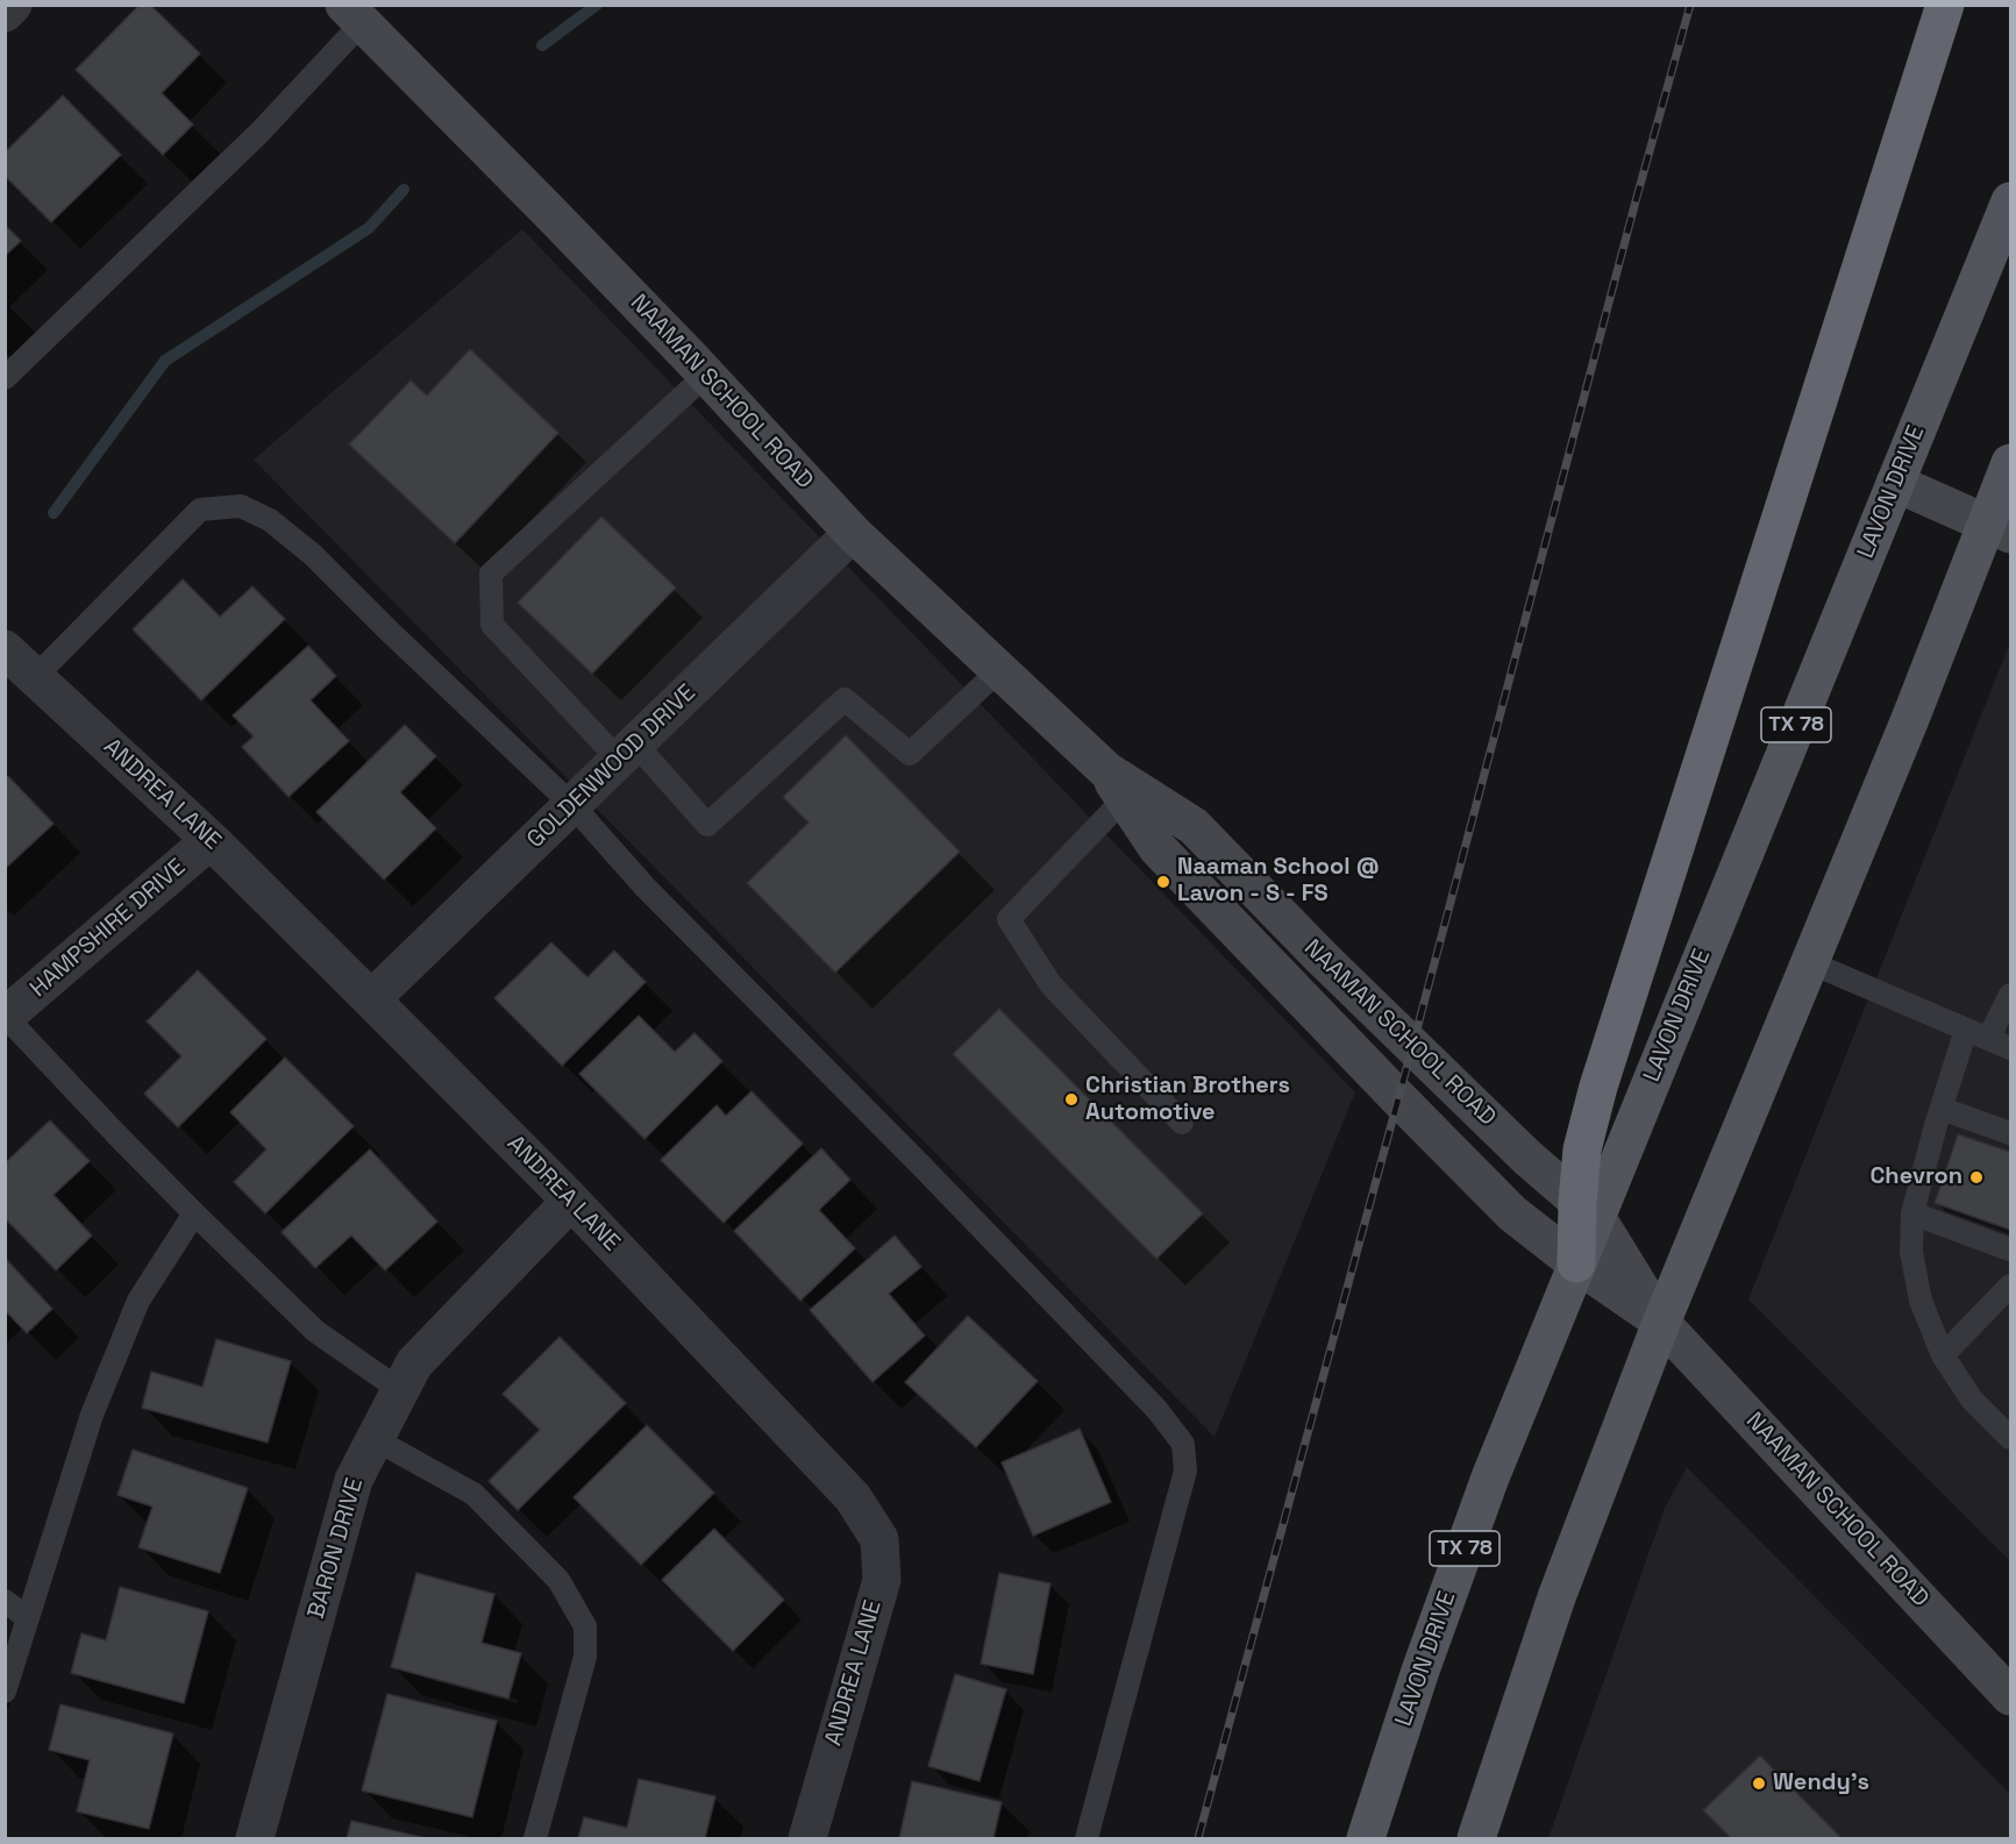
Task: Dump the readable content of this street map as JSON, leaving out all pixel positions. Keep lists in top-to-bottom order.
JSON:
{
  "streets": {
    "main road": ["NAAMAN SCHOOL ROAD", "LAVON DRIVE", "TX 78"],
    "street": [
      "GOLDENWOOD DRIVE",
      "ANDREA LANE",
      "HAMPSHIRE DRIVE",
      "BARON DRIVE"
    ]
  },
  "crossings": [
    ["NAAMAN SCHOOL ROAD", "LAVON DRIVE"],
    ["NAAMAN SCHOOL ROAD", "GOLDENWOOD DRIVE"],
    ["GOLDENWOOD DRIVE", "ANDREA LANE"],
    ["ANDREA LANE", "HAMPSHIRE DRIVE"],
    ["ANDREA LANE", "BARON DRIVE"]
  ],
  "places": [
    "Naaman School @ Lavon - S - FS",
    "Christian Brothers Automotive",
    "Chevron",
    "Wendy's"
  ]
}
